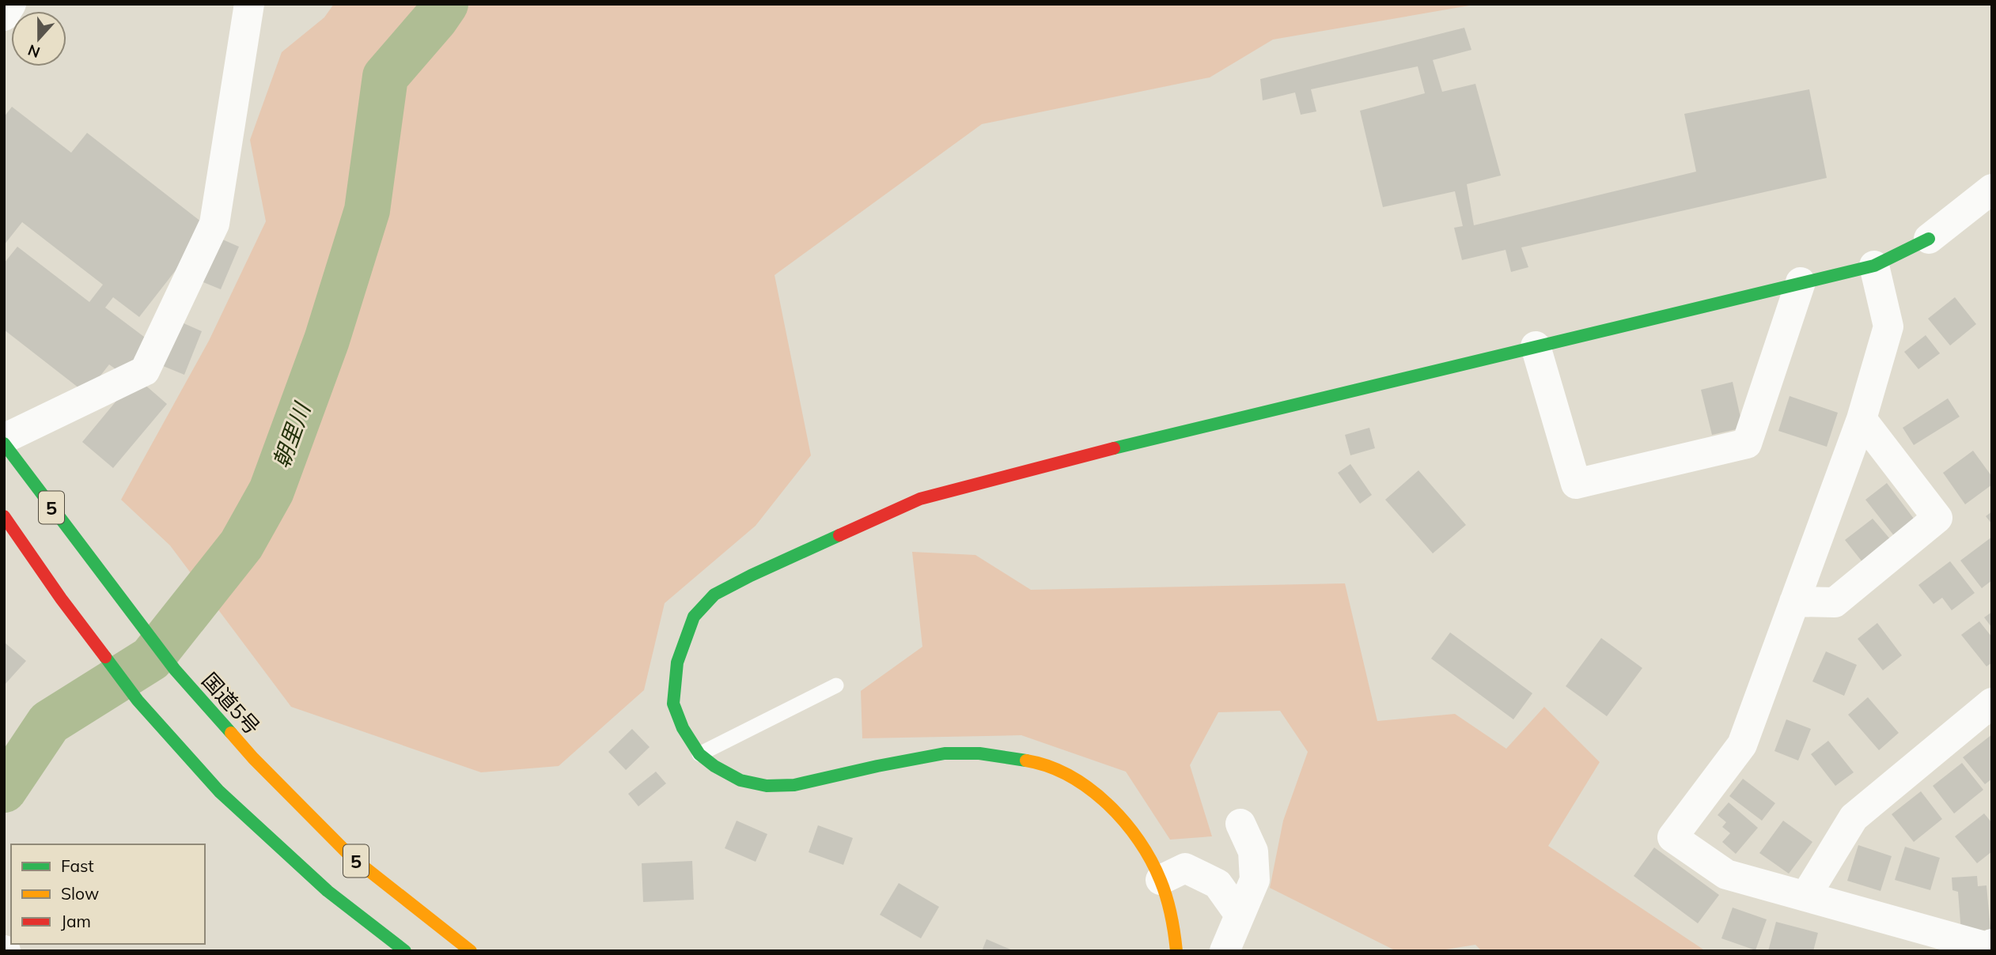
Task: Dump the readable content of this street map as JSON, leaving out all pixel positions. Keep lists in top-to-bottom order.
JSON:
{
  "streets": {
    "main road": ["5", "国道5号"]
  },
  "water": ["朝里川"],
  "legend": ["Fast", "Slow", "Jam"],
  "north": "bottom"
}
